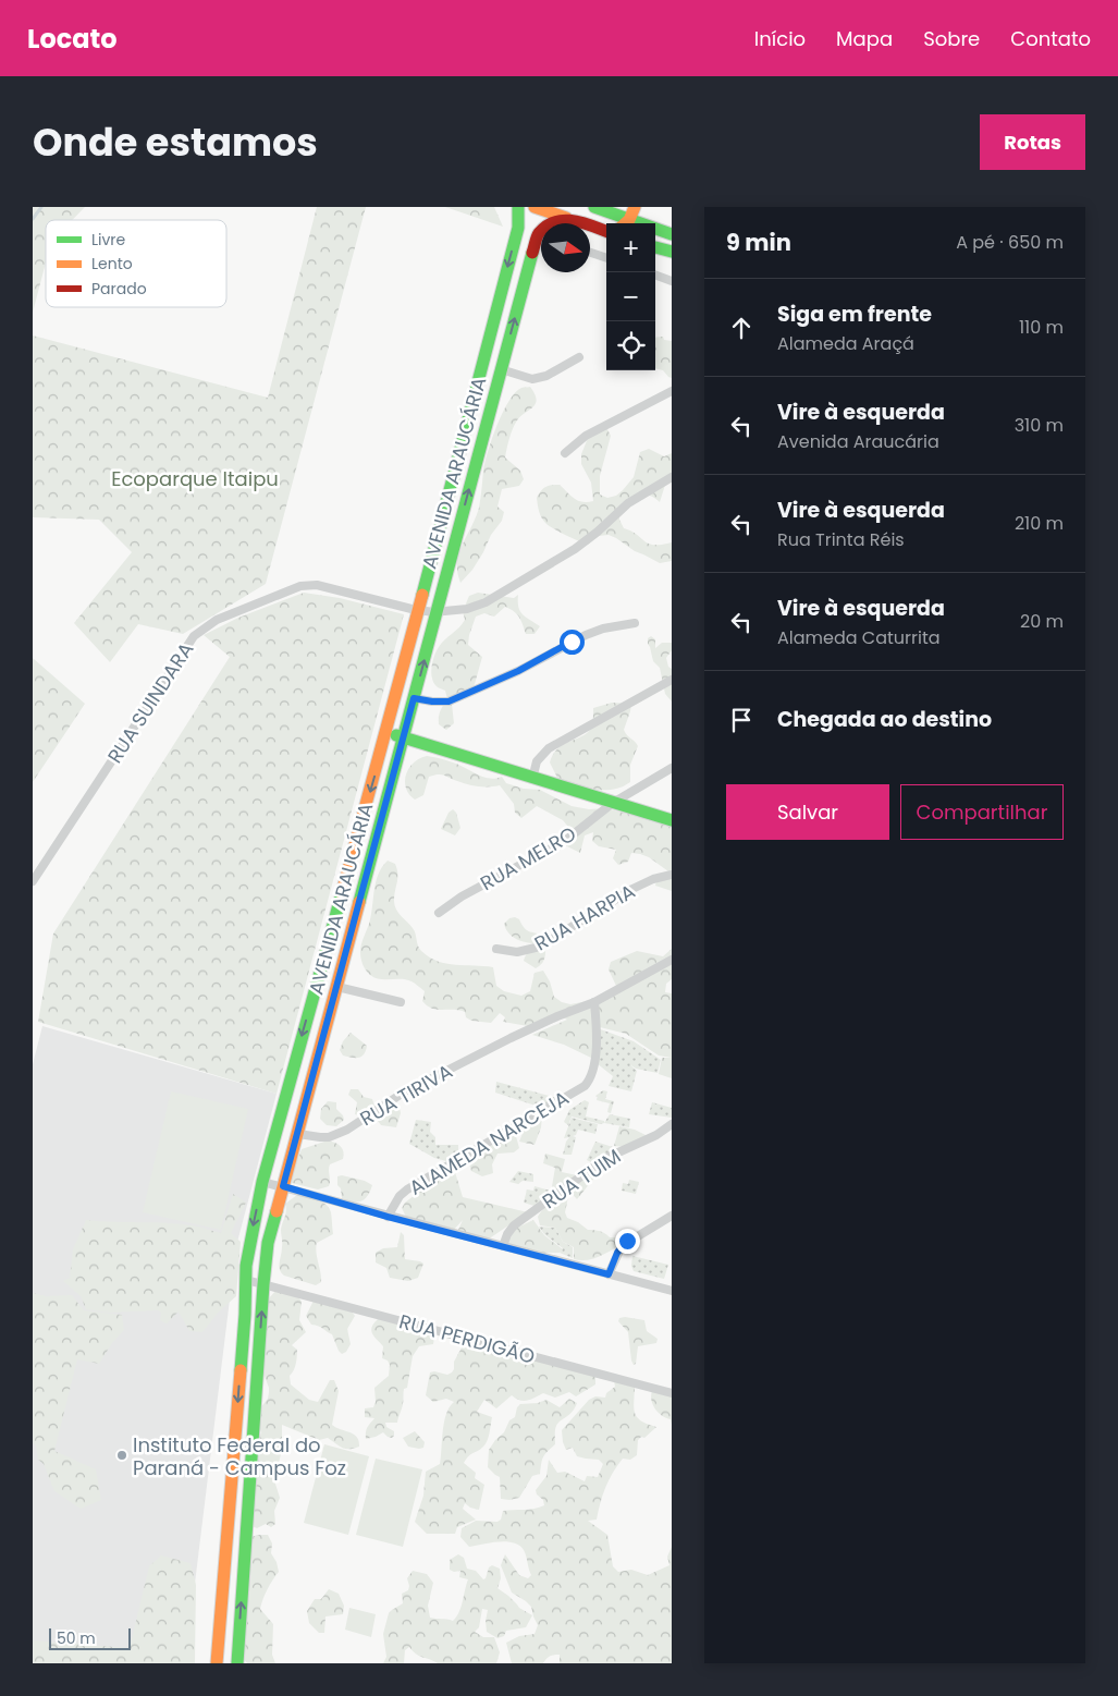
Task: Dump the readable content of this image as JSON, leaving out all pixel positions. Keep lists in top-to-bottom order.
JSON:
{
  "streets": {
    "street": [
      "AVENIDA ARAUCÁRIA",
      "RUA SUINDARA",
      "RUA MELRO",
      "RUA HARPIA",
      "RUA TIRIVA",
      "ALAMEDA NARCEJA",
      "RUA TUIM",
      "RUA PERDIGÃO"
    ]
  },
  "crossings": [
    ["AVENIDA ARAUCÁRIA", "RUA SUINDARA"],
    ["AVENIDA ARAUCÁRIA", "RUA TIRIVA"],
    ["AVENIDA ARAUCÁRIA", "RUA PERDIGÃO"],
    ["RUA TIRIVA", "ALAMEDA NARCEJA"]
  ],
  "parks": ["Ecoparque Itaipu"],
  "places": ["Instituto Federal do Paraná - Campus Foz"],
  "legend": ["Livre", "Lento", "Parado"],
  "scale_bar": "50 m",
  "north": "right",
  "page": {
    "header": "Locato",
    "nav": [
      "Início",
      "Mapa",
      "Sobre",
      "Contato"
    ],
    "title": "Onde estamos",
    "buttons": [
      "Rotas",
      ["Salvar", "Compartilhar"]
    ],
    "heading": ["9 min", "A pé · 650 m"],
    "map_buttons": ["+", "−"],
    "list": [
      ["Siga em frente", "Alameda Araçá", "110 m"],
      ["Vire à esquerda", "Avenida Araucária", "310 m"],
      ["Vire à esquerda", "Rua Trinta Réis", "210 m"],
      ["Vire à esquerda", "Alameda Caturrita", "20 m"],
      "Chegada ao destino"
    ],
    "scale": "50 m"
  }
}
